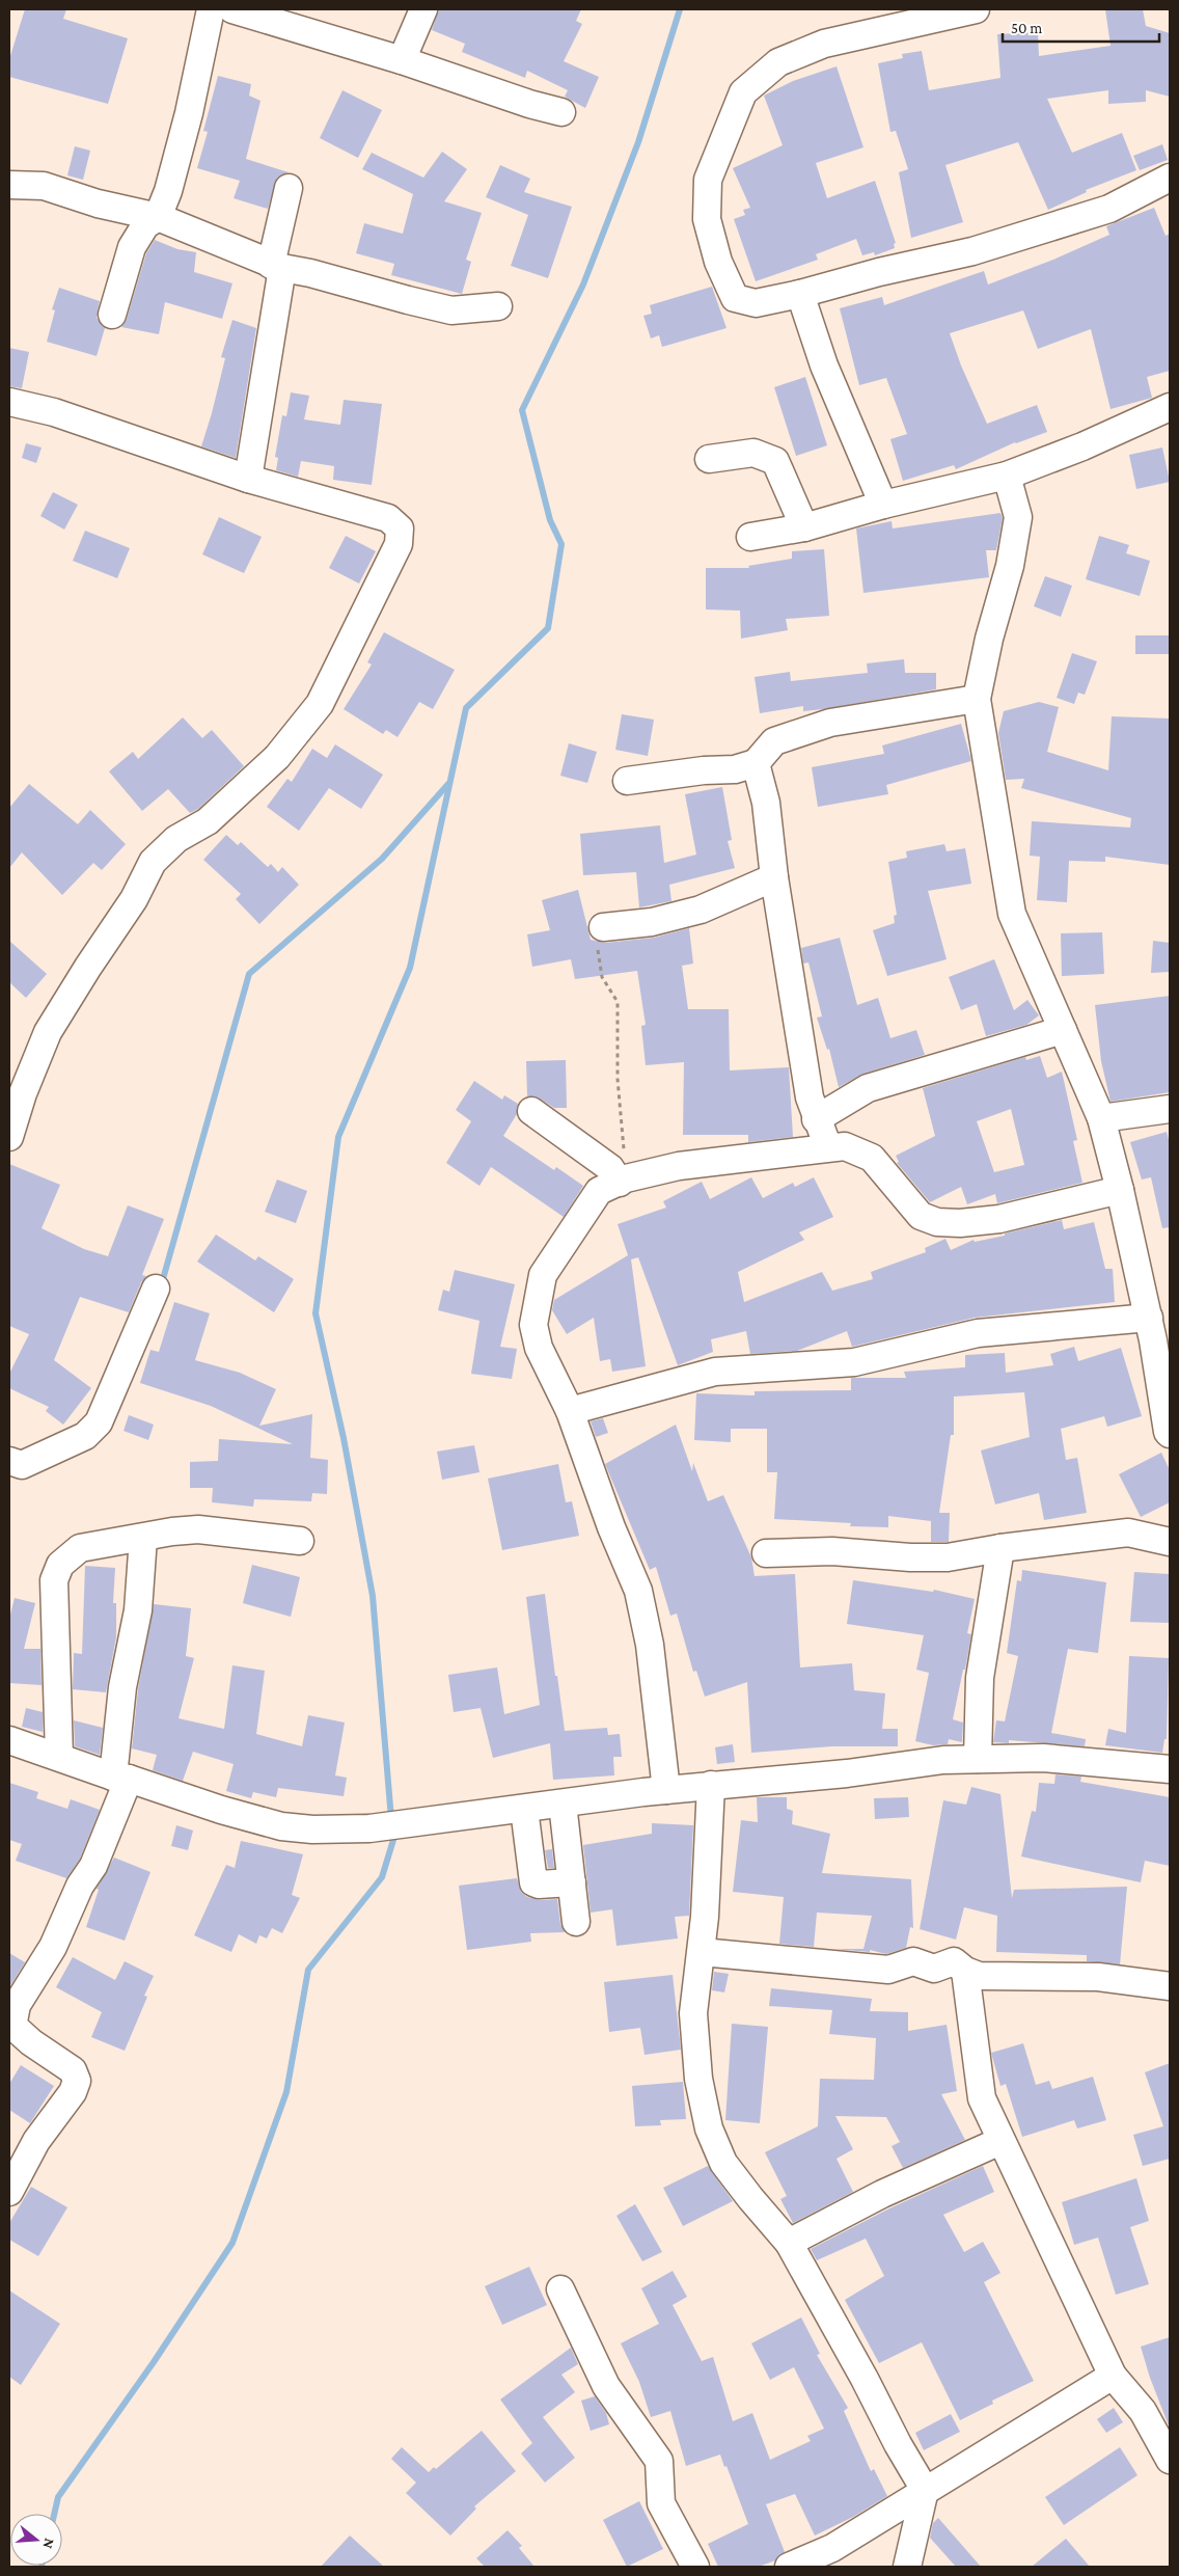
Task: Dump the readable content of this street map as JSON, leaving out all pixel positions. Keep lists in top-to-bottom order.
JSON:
{
  "scale_bar": "50 m",
  "north": "right"
}
